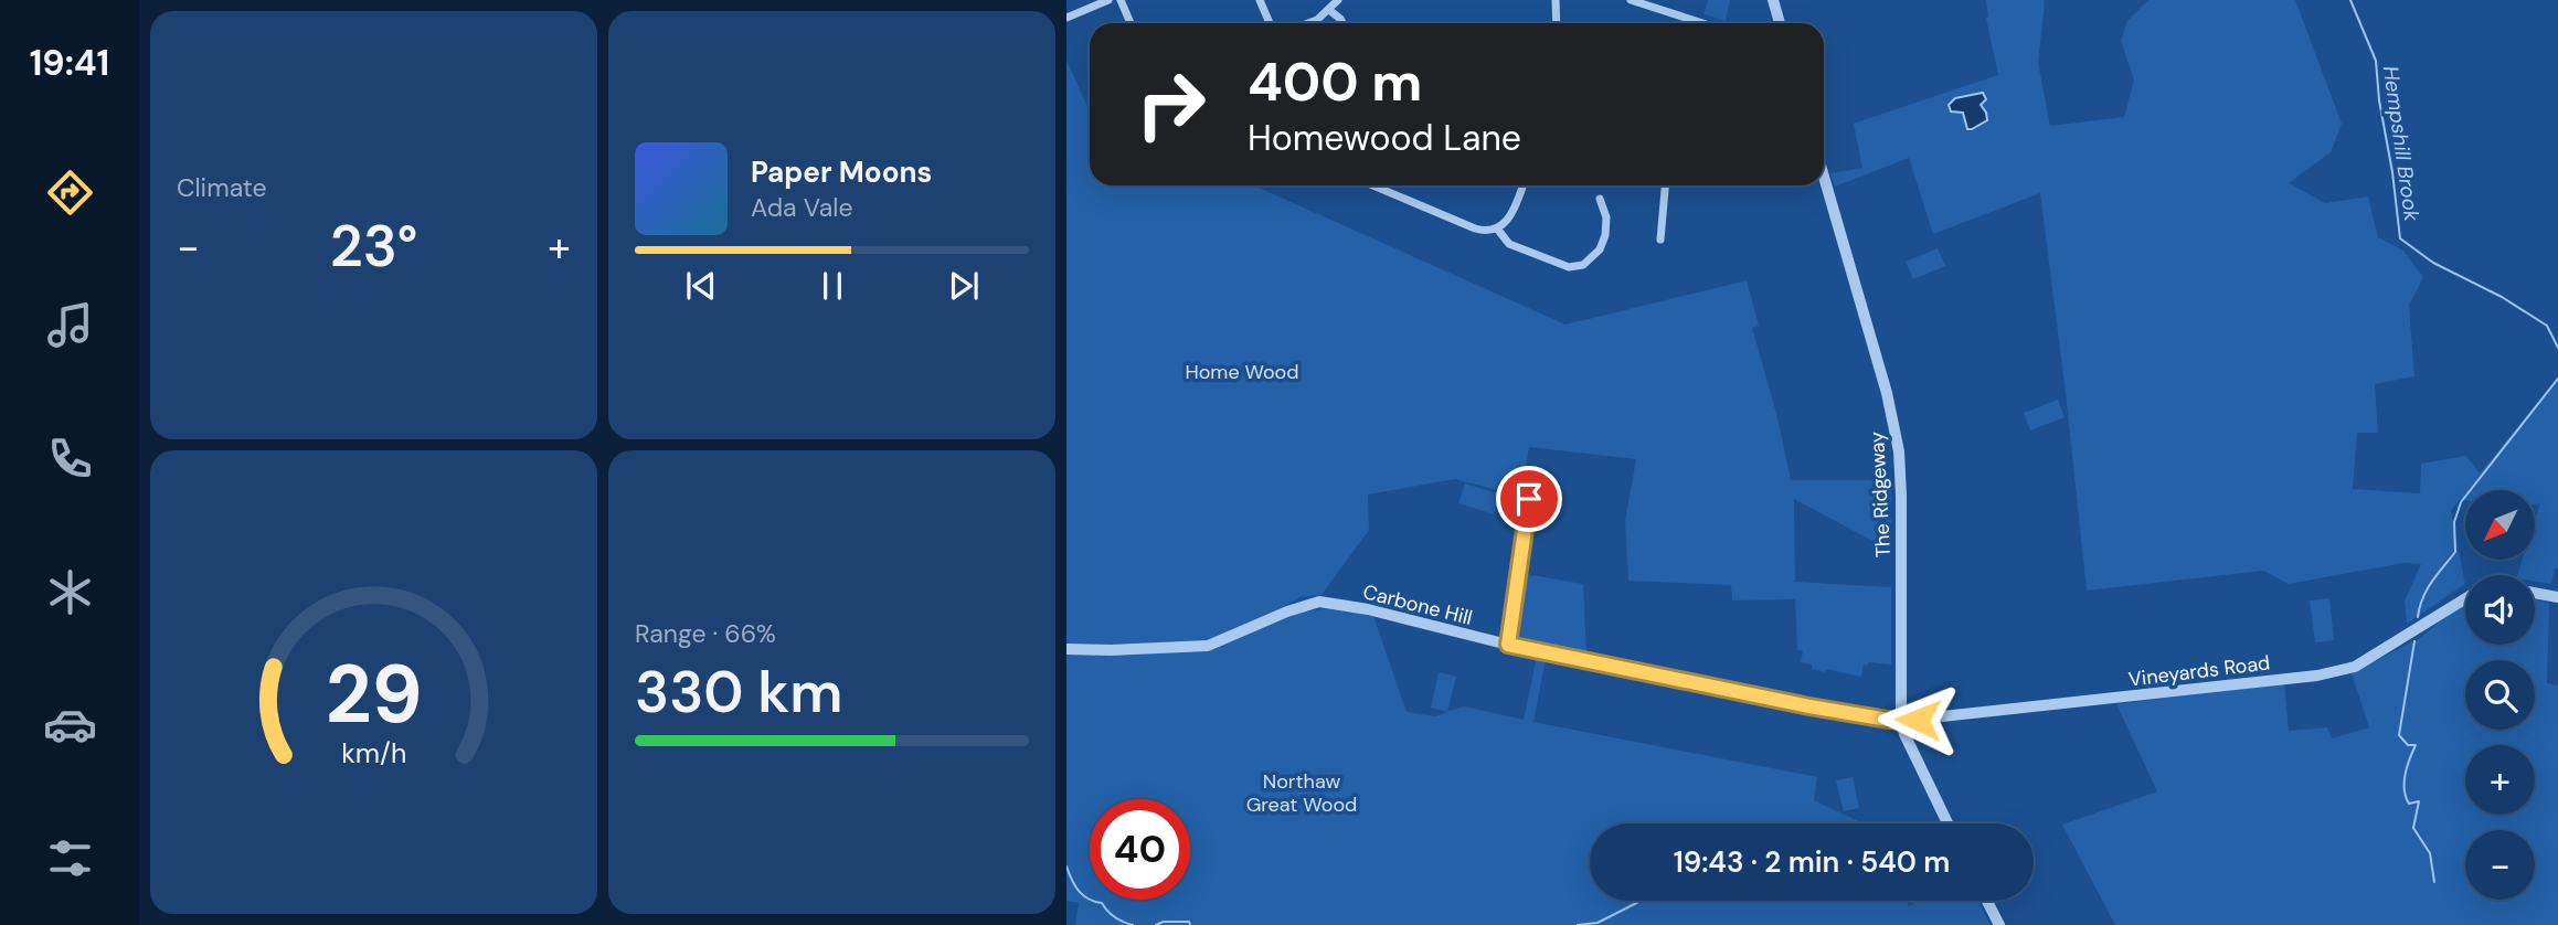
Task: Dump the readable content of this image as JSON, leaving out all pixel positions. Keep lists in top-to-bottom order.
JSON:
{
  "streets": {
    "street": ["The Ridgeway", "Carbone Hill", "Vineyards Road"]
  },
  "crossings": [
    ["The Ridgeway", "Carbone Hill"],
    ["The Ridgeway", "Vineyards Road"],
    ["Carbone Hill", "Vineyards Road"]
  ],
  "water": ["Hempshill Brook"],
  "parks": ["Home Wood", "Northaw Great Wood"],
  "north": "bottom left",
  "page": {
    "tabs": "19:41",
    "tile": [
      "Climate",
      ["Range · 66%", "330 km"]
    ],
    "turn": ["400 m", "Homewood Lane"],
    "song": ["Paper Moons", "Ada Vale"],
    "heat": ["−", "23°", "+"],
    "map_buttons": ["+", "−"],
    "limit": "40",
    "trip": "19:43 · 2 min · 540 m",
    "gauge": ["29", "km/h"]
  }
}
